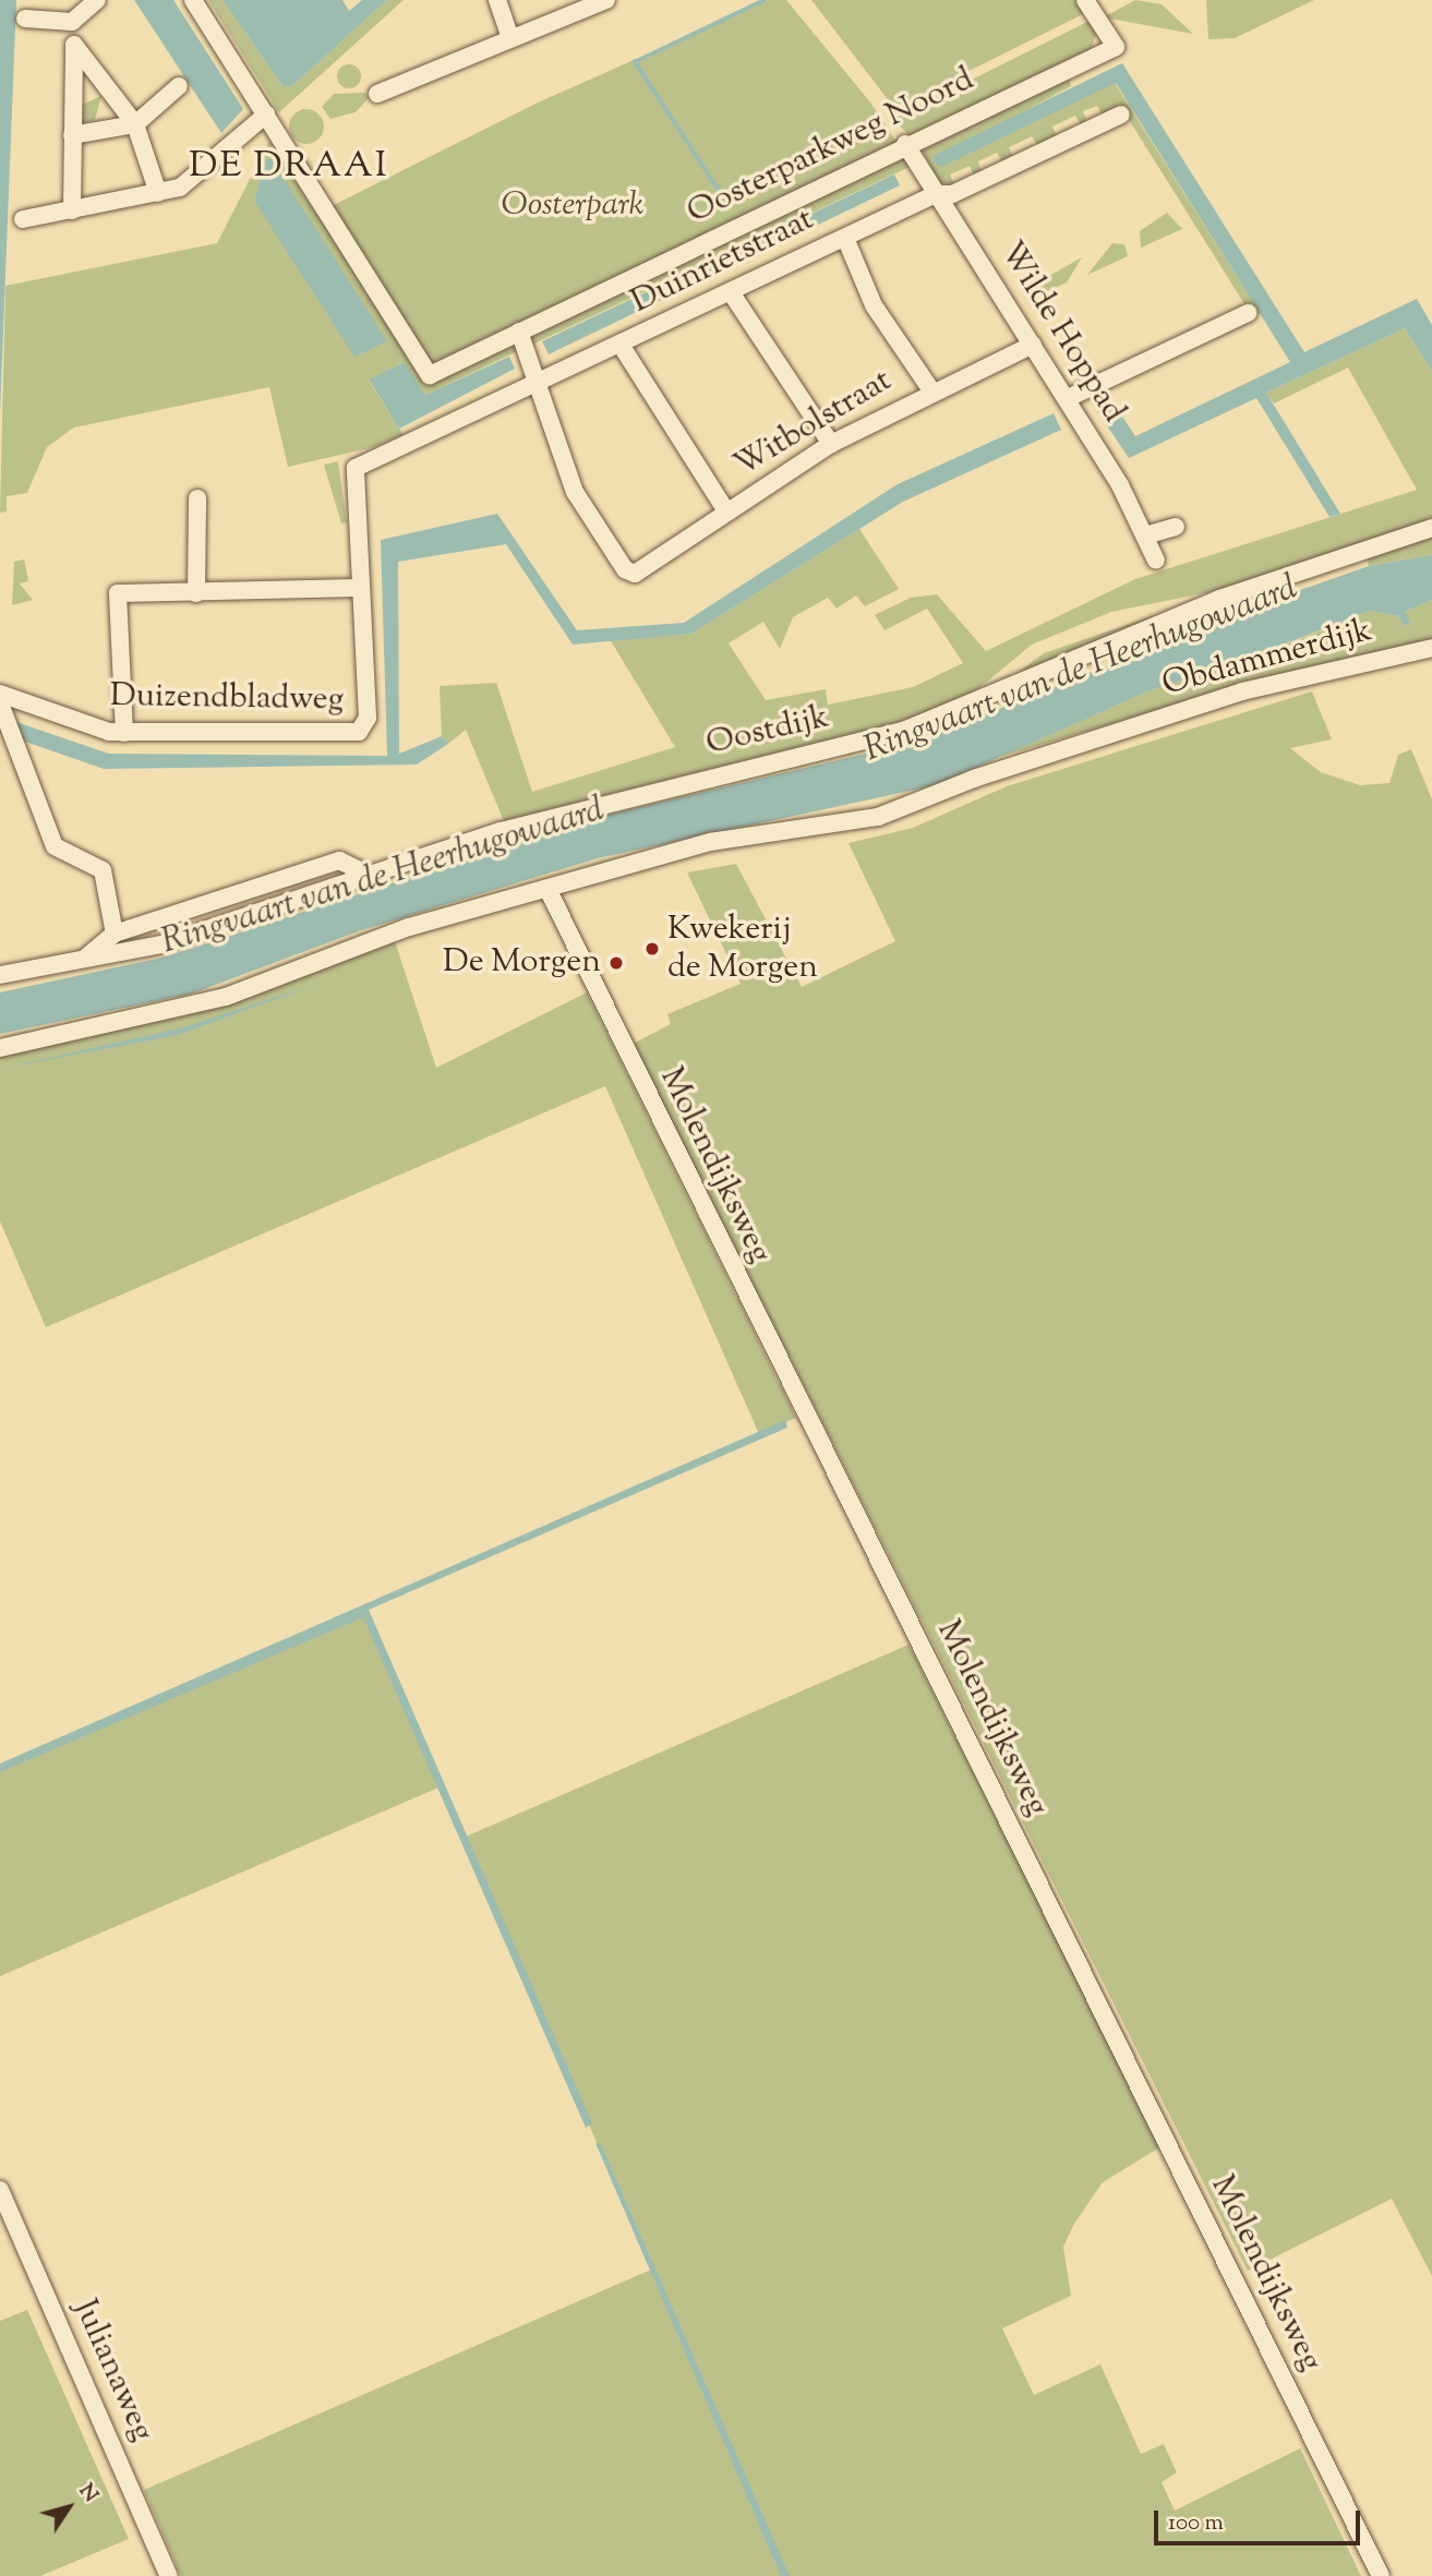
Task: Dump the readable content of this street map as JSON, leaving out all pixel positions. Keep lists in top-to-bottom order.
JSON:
{
  "streets": {
    "street": [
      "Oosterparkweg Noord",
      "Duinrietstraat",
      "Wilde Hoppad",
      "Witbolstraat",
      "Obdammerdijk",
      "Duizendbladweg",
      "Oostdijk",
      "Molendijksweg",
      "Julianaweg"
    ]
  },
  "crossings": [
    ["Oosterparkweg Noord", "Wilde Hoppad"],
    ["Duinrietstraat", "Wilde Hoppad"],
    ["Duinrietstraat", "Witbolstraat"],
    ["Duinrietstraat", "Duizendbladweg"],
    ["Wilde Hoppad", "Witbolstraat"],
    ["Witbolstraat", "Duizendbladweg"],
    ["Obdammerdijk", "Molendijksweg"]
  ],
  "districts": ["DE DRAAI"],
  "water": ["Ringvaart van de Heerhugowaard"],
  "parks": ["Oosterpark"],
  "places": ["Kwekerij de Morgen", "De Morgen"],
  "scale_bar": "100 m",
  "north": "top right"
}
